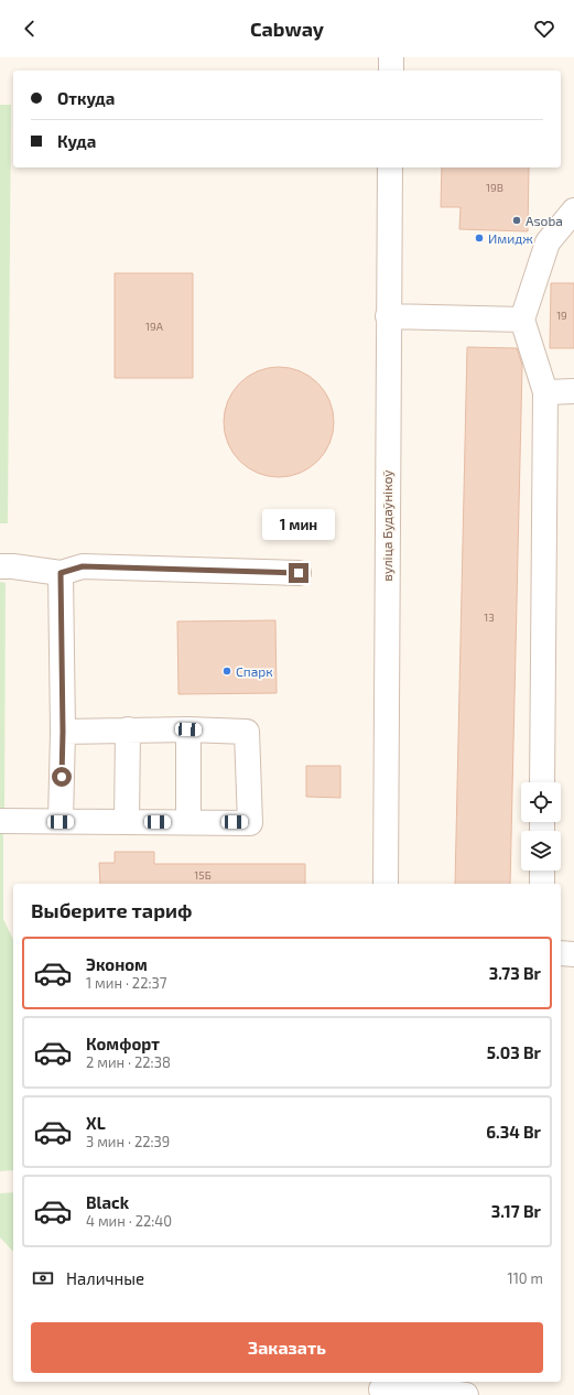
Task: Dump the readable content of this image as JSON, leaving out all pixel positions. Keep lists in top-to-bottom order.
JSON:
{
  "streets": {
    "street": ["вуліца Будаўнікоў"]
  },
  "places": ["Asoba", "Имидж", "Спарк"],
  "house_numbers": [
    "19В",
    "19",
    "19А",
    "13",
    "15Б"
  ],
  "page": {
    "header": "Cabway",
    "banner": ["Откуда", "Куда"],
    "bubble": "1 мин",
    "heading": "Выберите тариф",
    "list": [
      {
        "name": "Эконом",
        "note": "1 мин · 22:37",
        "value": "3.73 Br"
      },
      {
        "name": "Комфорт",
        "note": "2 мин · 22:38",
        "value": "5.03 Br"
      },
      {
        "name": "XL",
        "note": "3 мин · 22:39",
        "value": "6.34 Br"
      },
      {
        "name": "Black",
        "note": "4 мин · 22:40",
        "value": "3.17 Br"
      }
    ],
    "pay": ["Наличные", "110 m"],
    "buttons": "Заказать"
  }
}
